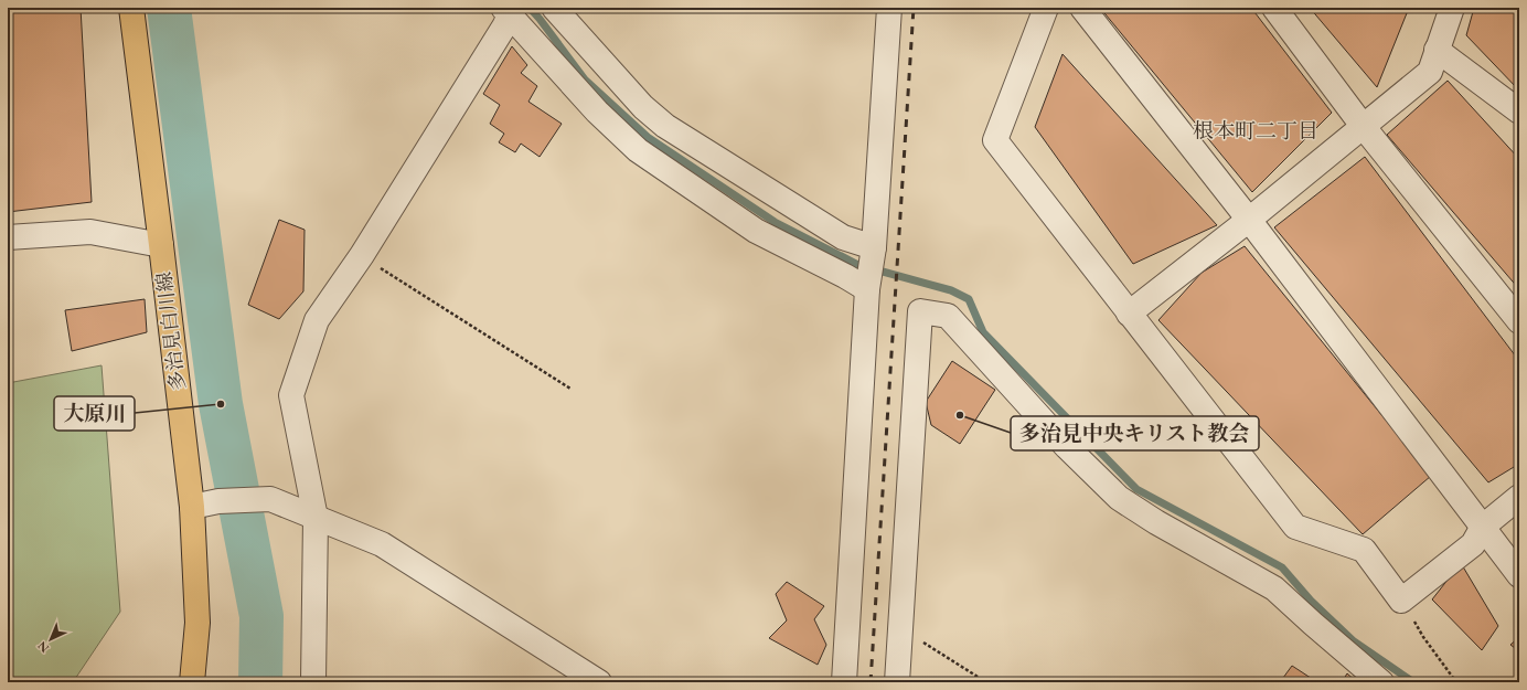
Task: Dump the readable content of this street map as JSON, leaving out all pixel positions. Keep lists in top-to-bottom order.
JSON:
{
  "streets": {
    "main road": ["多治見白川線"]
  },
  "districts": ["根本町二丁目"],
  "places": ["大原川", "多治見中央キリスト教会"],
  "north": "bottom left"
}
